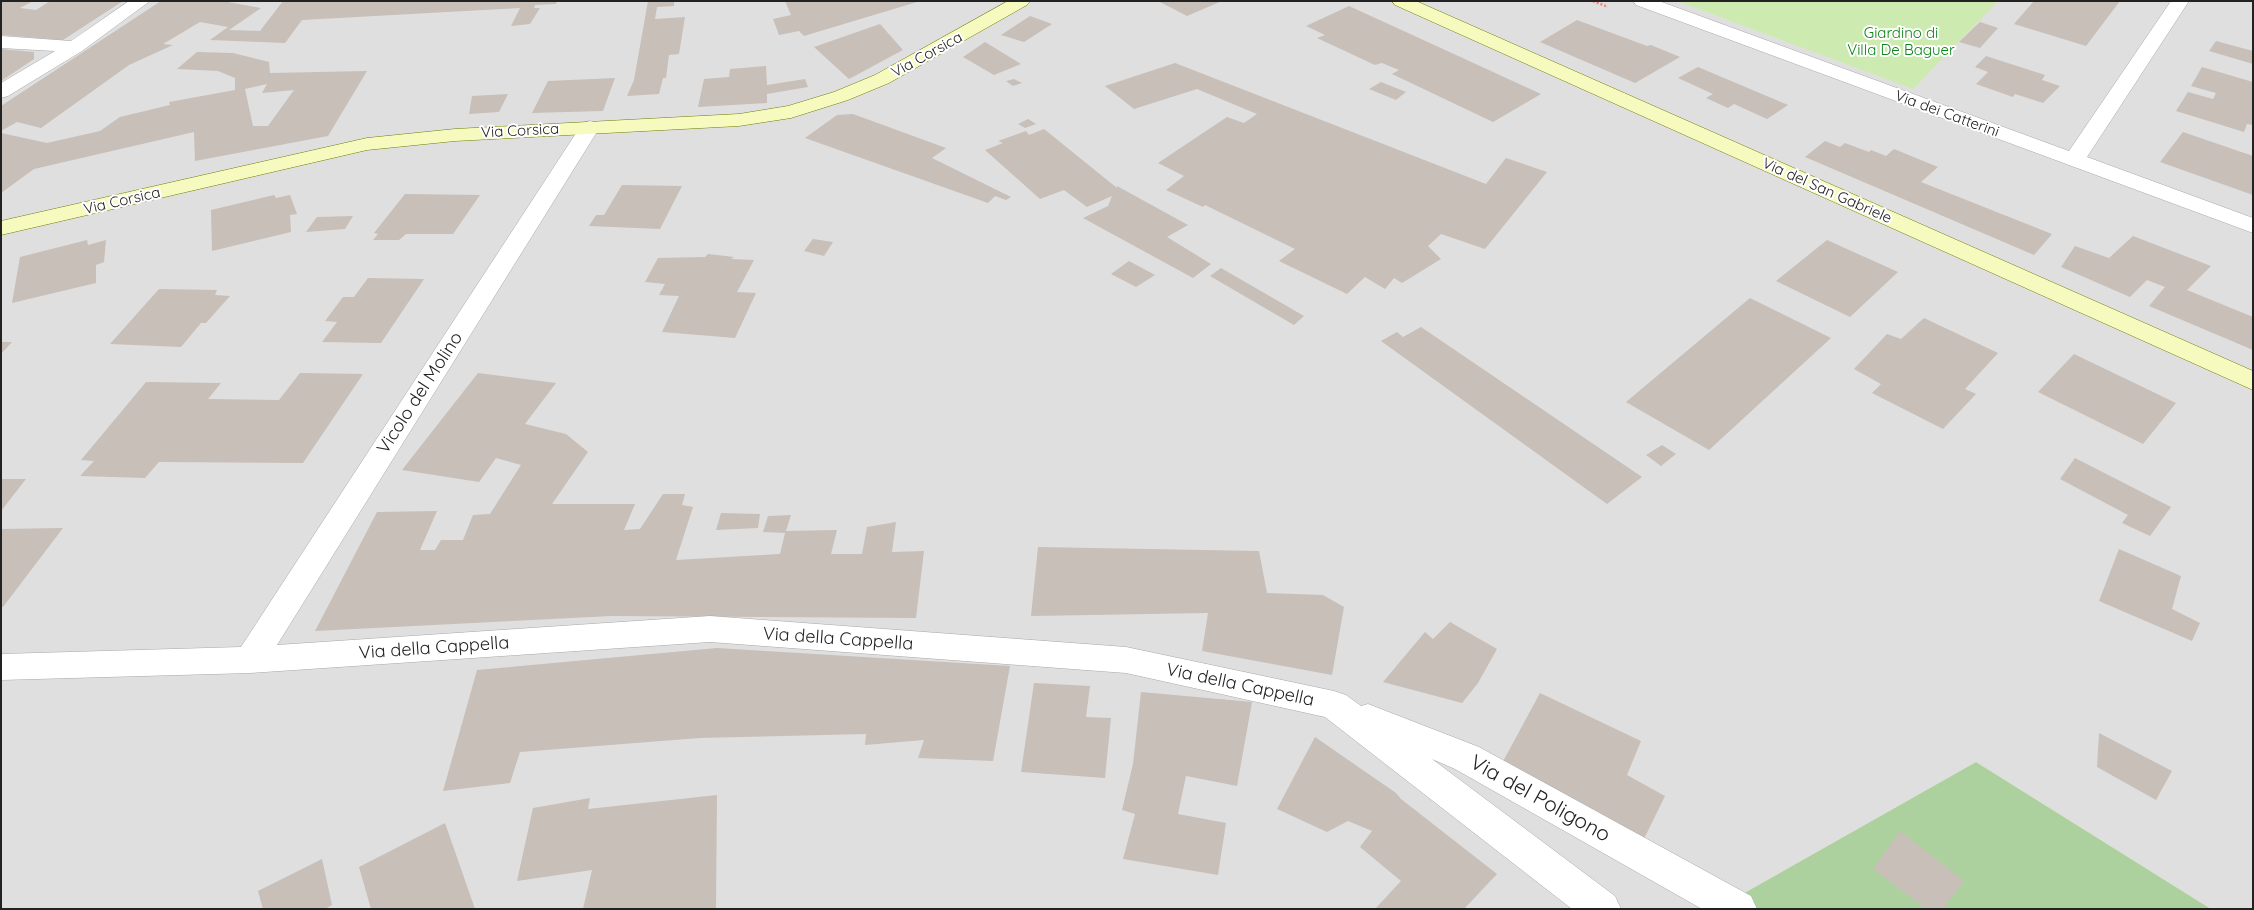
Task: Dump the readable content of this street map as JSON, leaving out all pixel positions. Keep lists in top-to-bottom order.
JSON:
{
  "streets": {
    "main road": ["Via Corsica", "Via del San Gabriele"],
    "street": [
      "Via dei Catterini",
      "Vicolo del Molino",
      "Via della Cappella",
      "Via del Poligono"
    ]
  },
  "crossings": [
    ["Via Corsica", "Vicolo del Molino"],
    ["Vicolo del Molino", "Via della Cappella"],
    ["Via della Cappella", "Via del Poligono"]
  ],
  "parks": ["Giardino di Villa De Baguer"]
}
